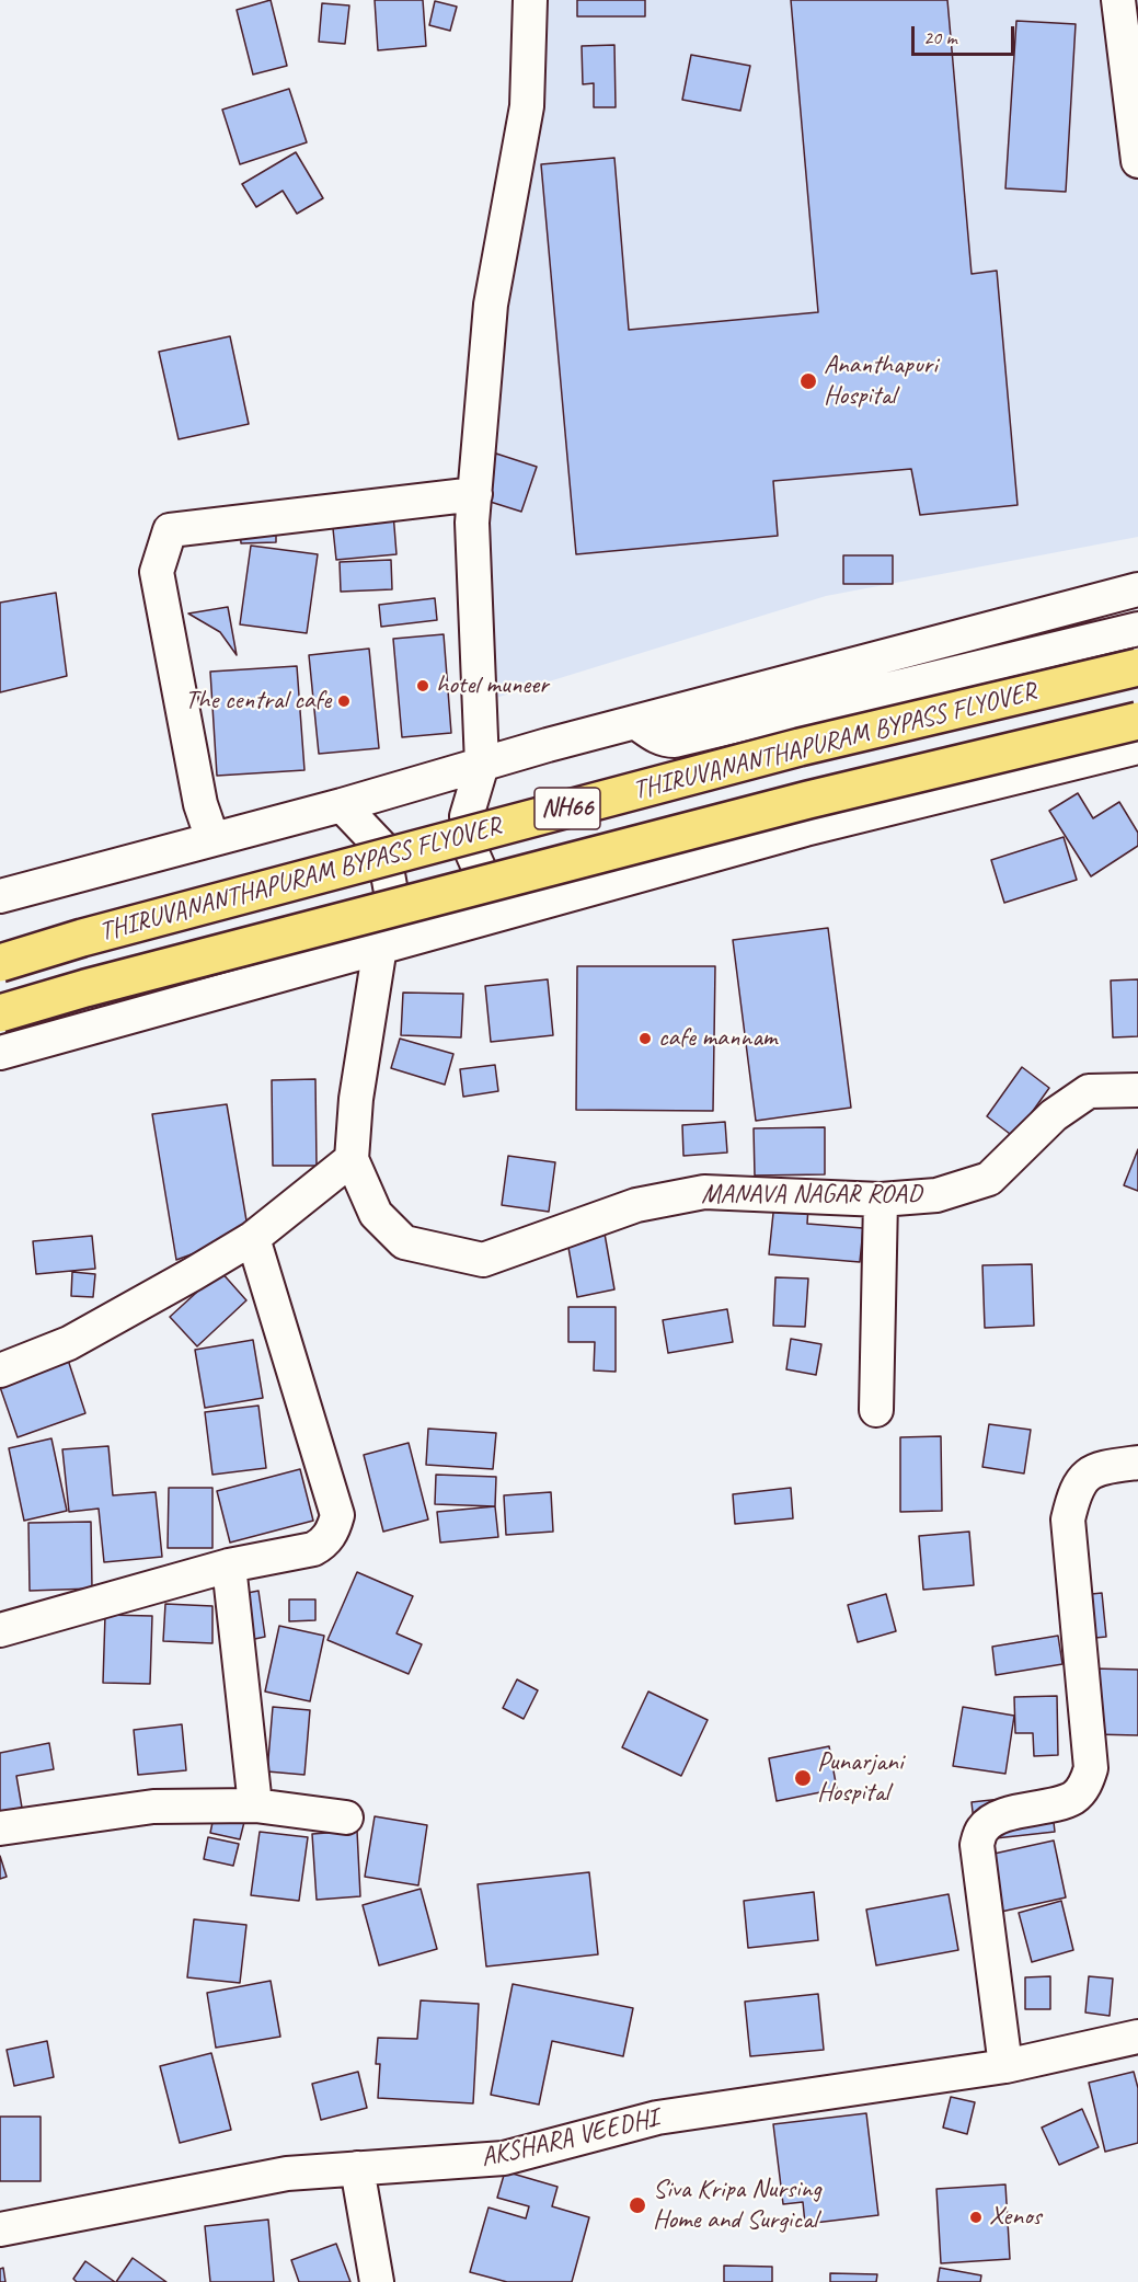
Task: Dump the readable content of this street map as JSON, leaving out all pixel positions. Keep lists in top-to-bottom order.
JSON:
{
  "streets": {
    "highway": ["THIRUVANANTHAPURAM BYPASS FLYOVER", "NH66"],
    "street": ["MANAVA NAGAR ROAD", "AKSHARA VEEDHI"]
  },
  "places": [
    "Ananthapuri Hospital",
    "hotel muneer",
    "The central cafe",
    "cafe mannam",
    "Punarjani Hospital",
    "Siva Kripa Nursing Home and Surgical",
    "Xenos"
  ],
  "scale_bar": "20 m"
}
